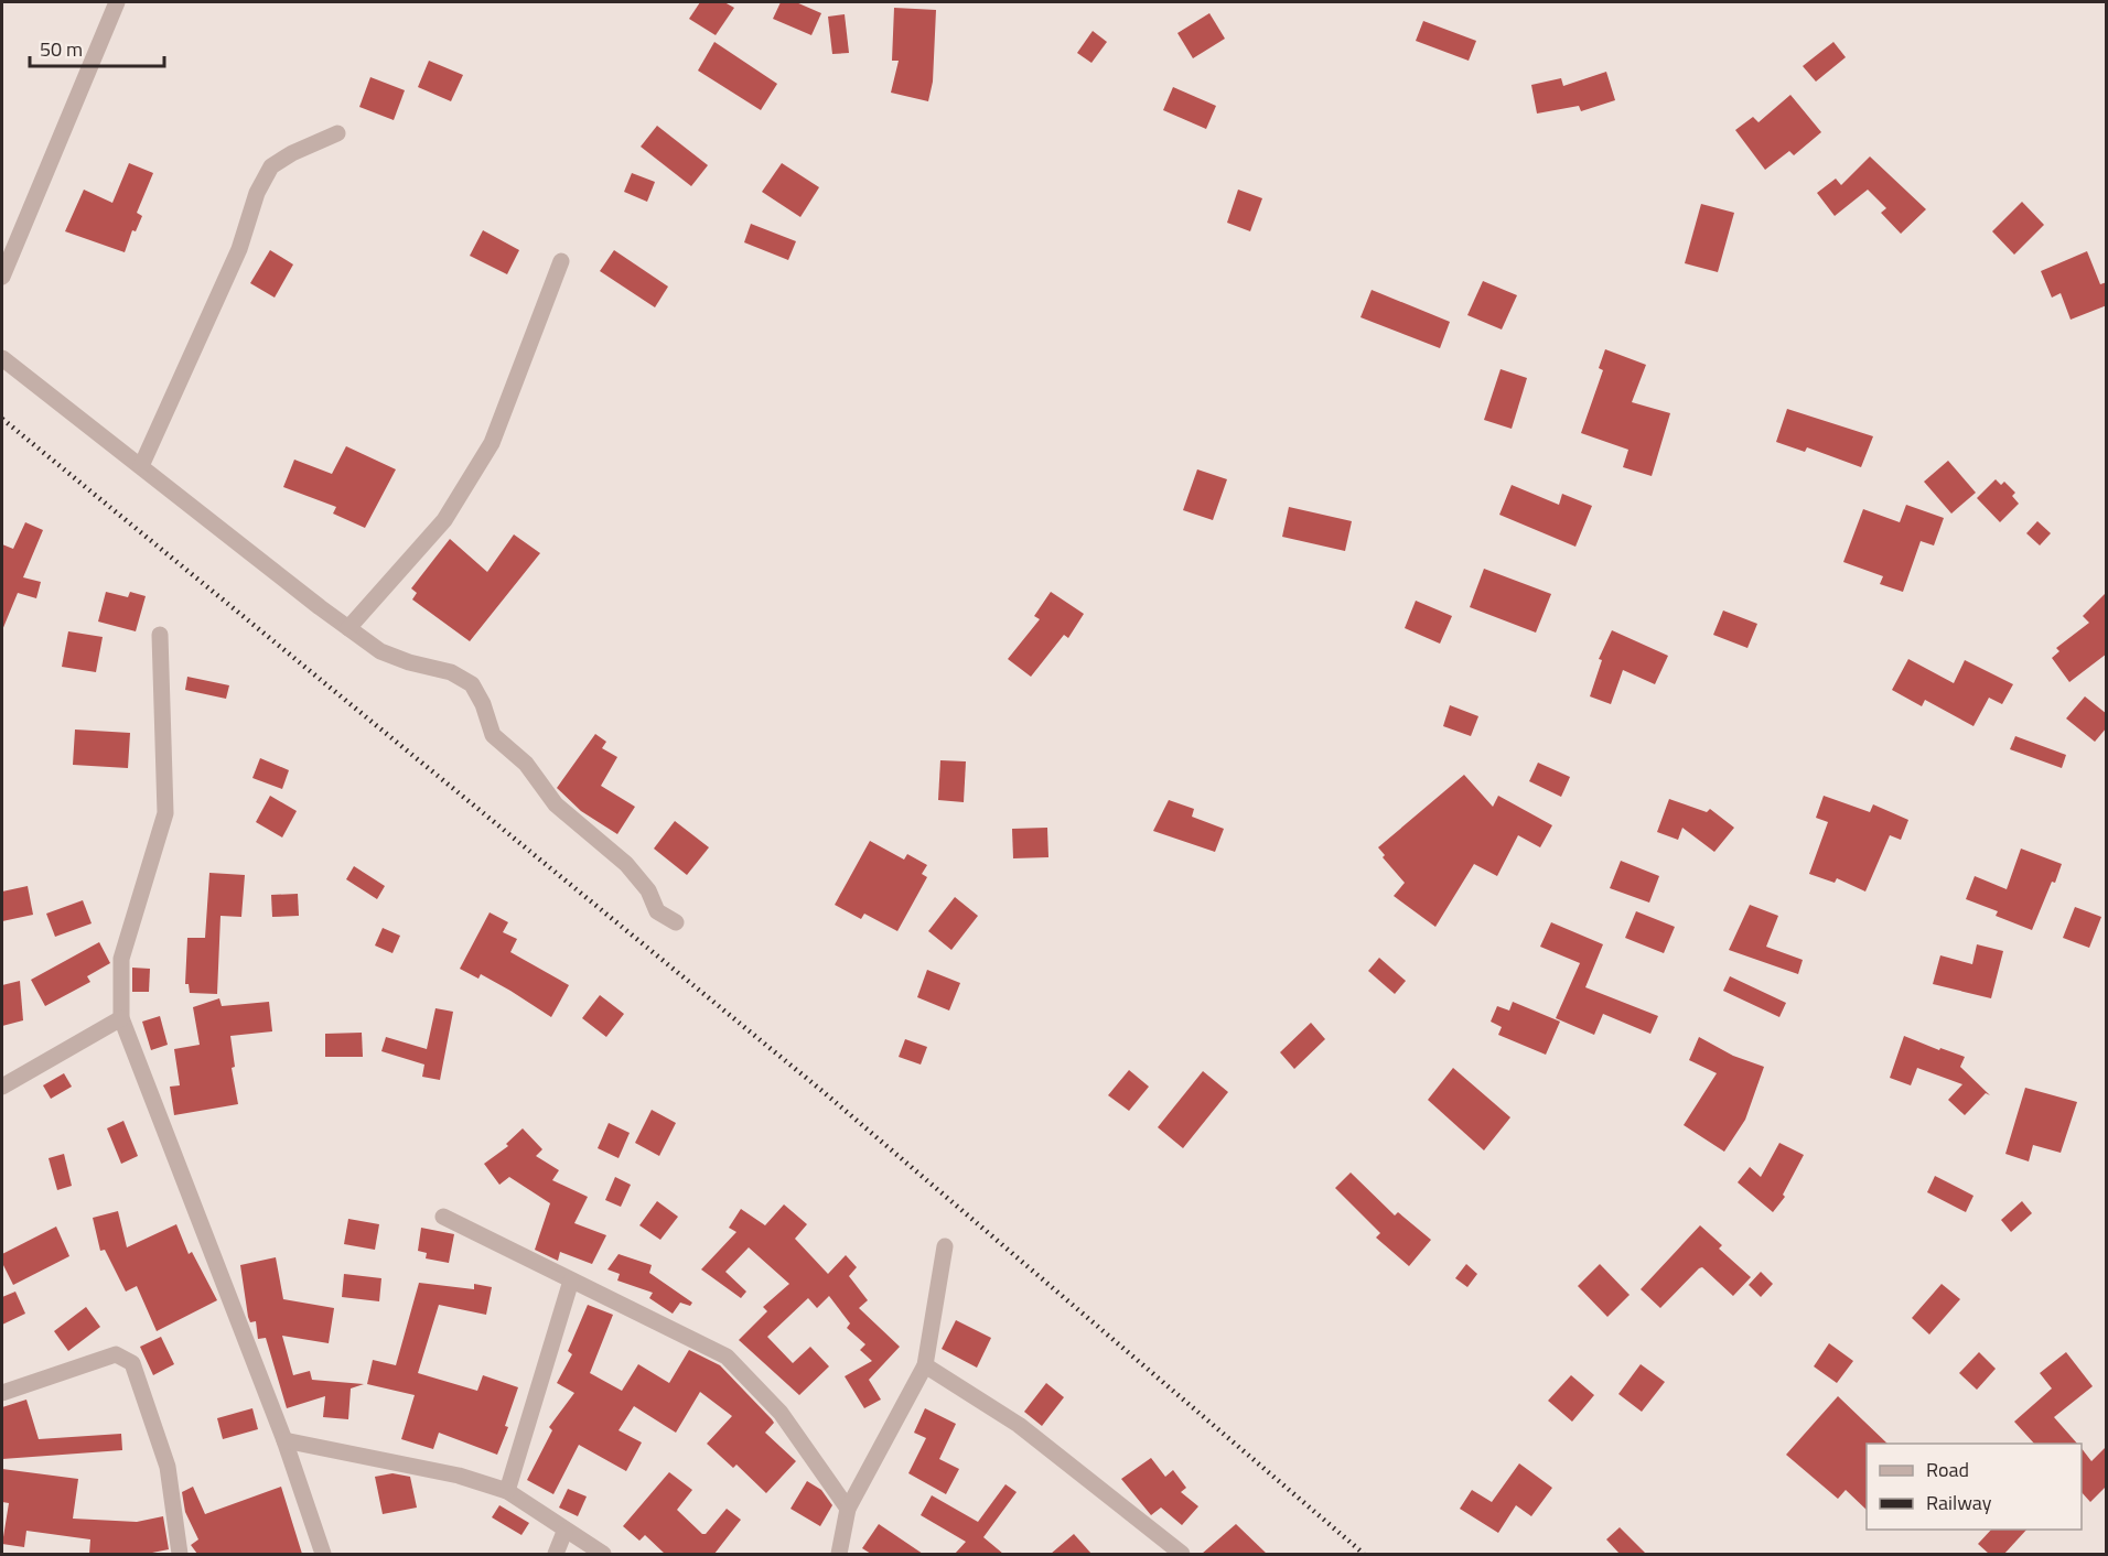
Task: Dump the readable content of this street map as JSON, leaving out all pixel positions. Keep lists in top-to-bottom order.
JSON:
{
  "legend": ["Road", "Railway"],
  "scale_bar": "50 m"
}
